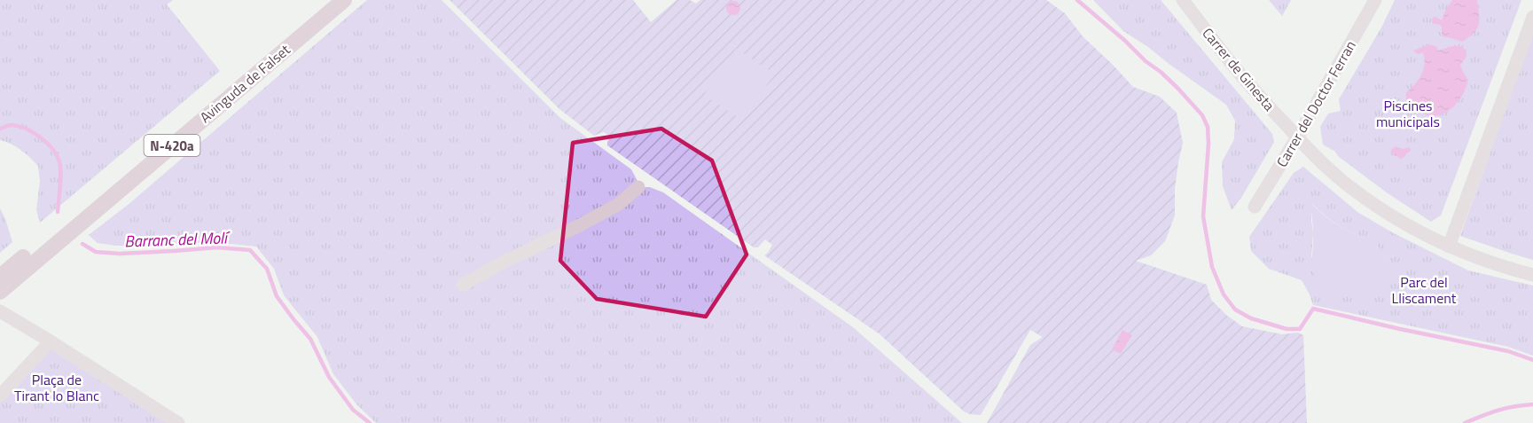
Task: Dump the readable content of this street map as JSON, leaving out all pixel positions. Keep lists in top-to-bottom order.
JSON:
{
  "streets": {
    "main road": ["Avinguda de Falset", "N-420a"],
    "street": ["Carrer de Ginesta", "Carrer del Doctor Ferran"]
  },
  "crossings": [
    ["Carrer de Ginesta", "Carrer del Doctor Ferran"]
  ],
  "water": ["Barranc del Molí"],
  "parks": ["Piscines municipals", "Parc del Lliscament", "Plaça de Tirant lo Blanc"]
}
